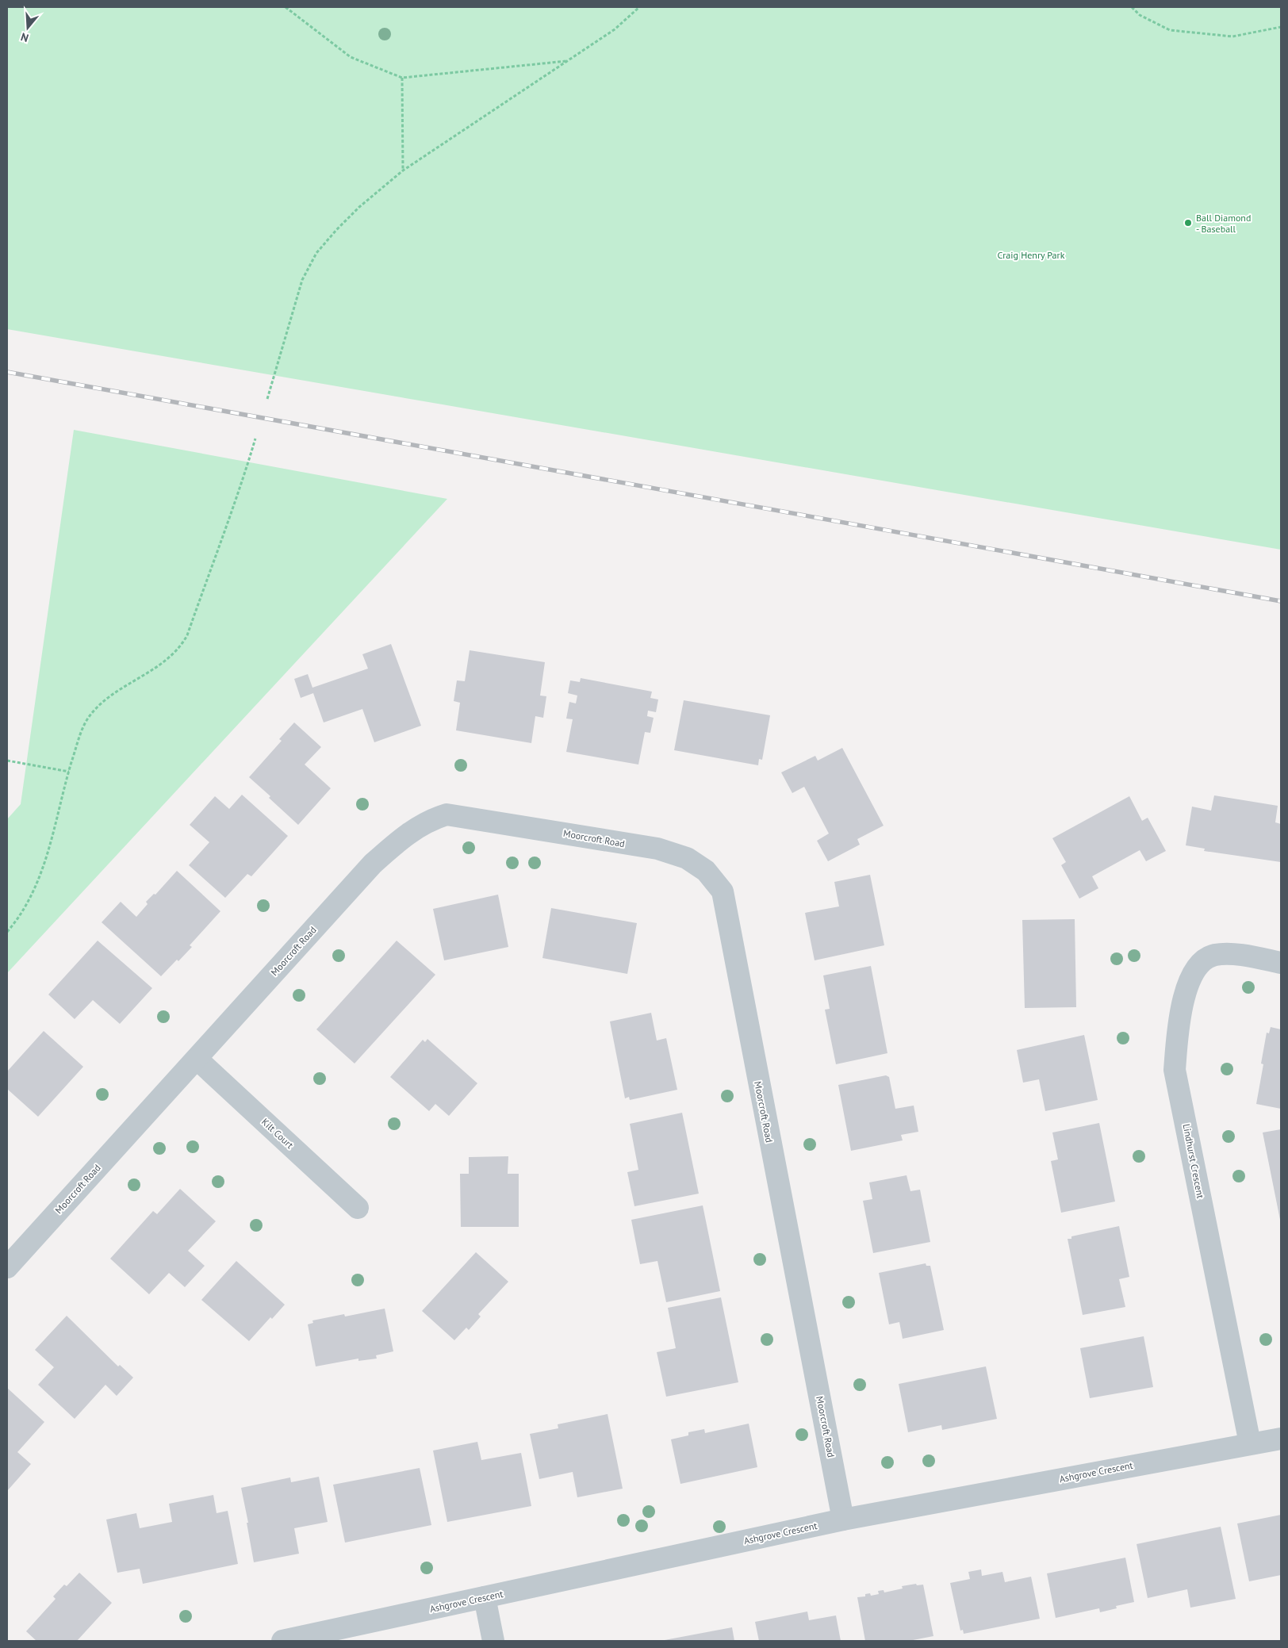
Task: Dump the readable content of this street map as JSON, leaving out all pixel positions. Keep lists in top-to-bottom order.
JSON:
{
  "streets": {
    "street": [
      "Moorcroft Road",
      "Kilt Court",
      "Lindhurst Crescent",
      "Ashgrove Crescent"
    ]
  },
  "crossings": [
    ["Moorcroft Road", "Kilt Court"],
    ["Moorcroft Road", "Ashgrove Crescent"],
    ["Lindhurst Crescent", "Ashgrove Crescent"]
  ],
  "parks": ["Craig Henry Park"],
  "places": ["Ball Diamond - Baseball"],
  "north": "bottom"
}
